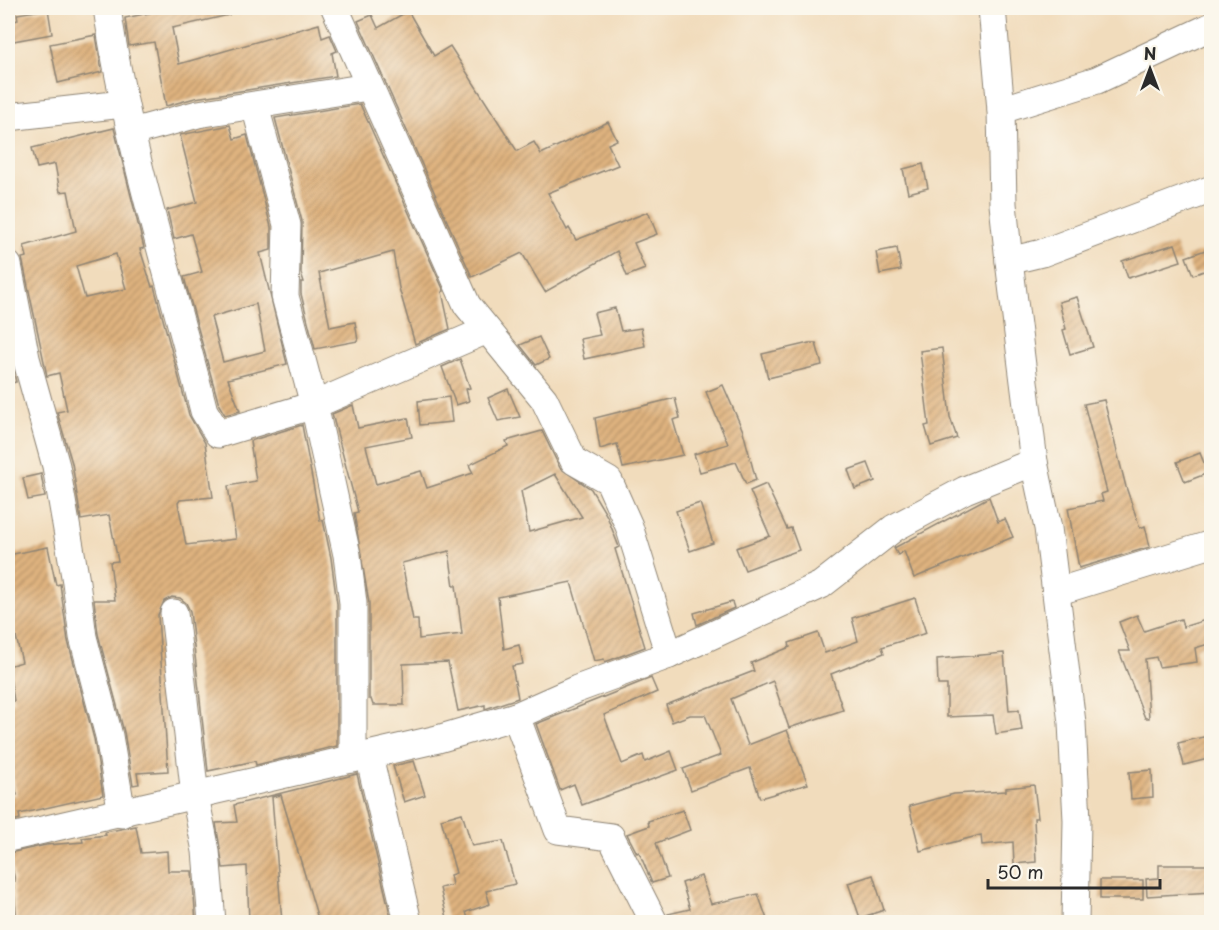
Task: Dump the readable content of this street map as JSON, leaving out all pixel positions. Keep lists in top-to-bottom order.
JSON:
{
  "scale_bar": "50 m",
  "north": "top"
}
